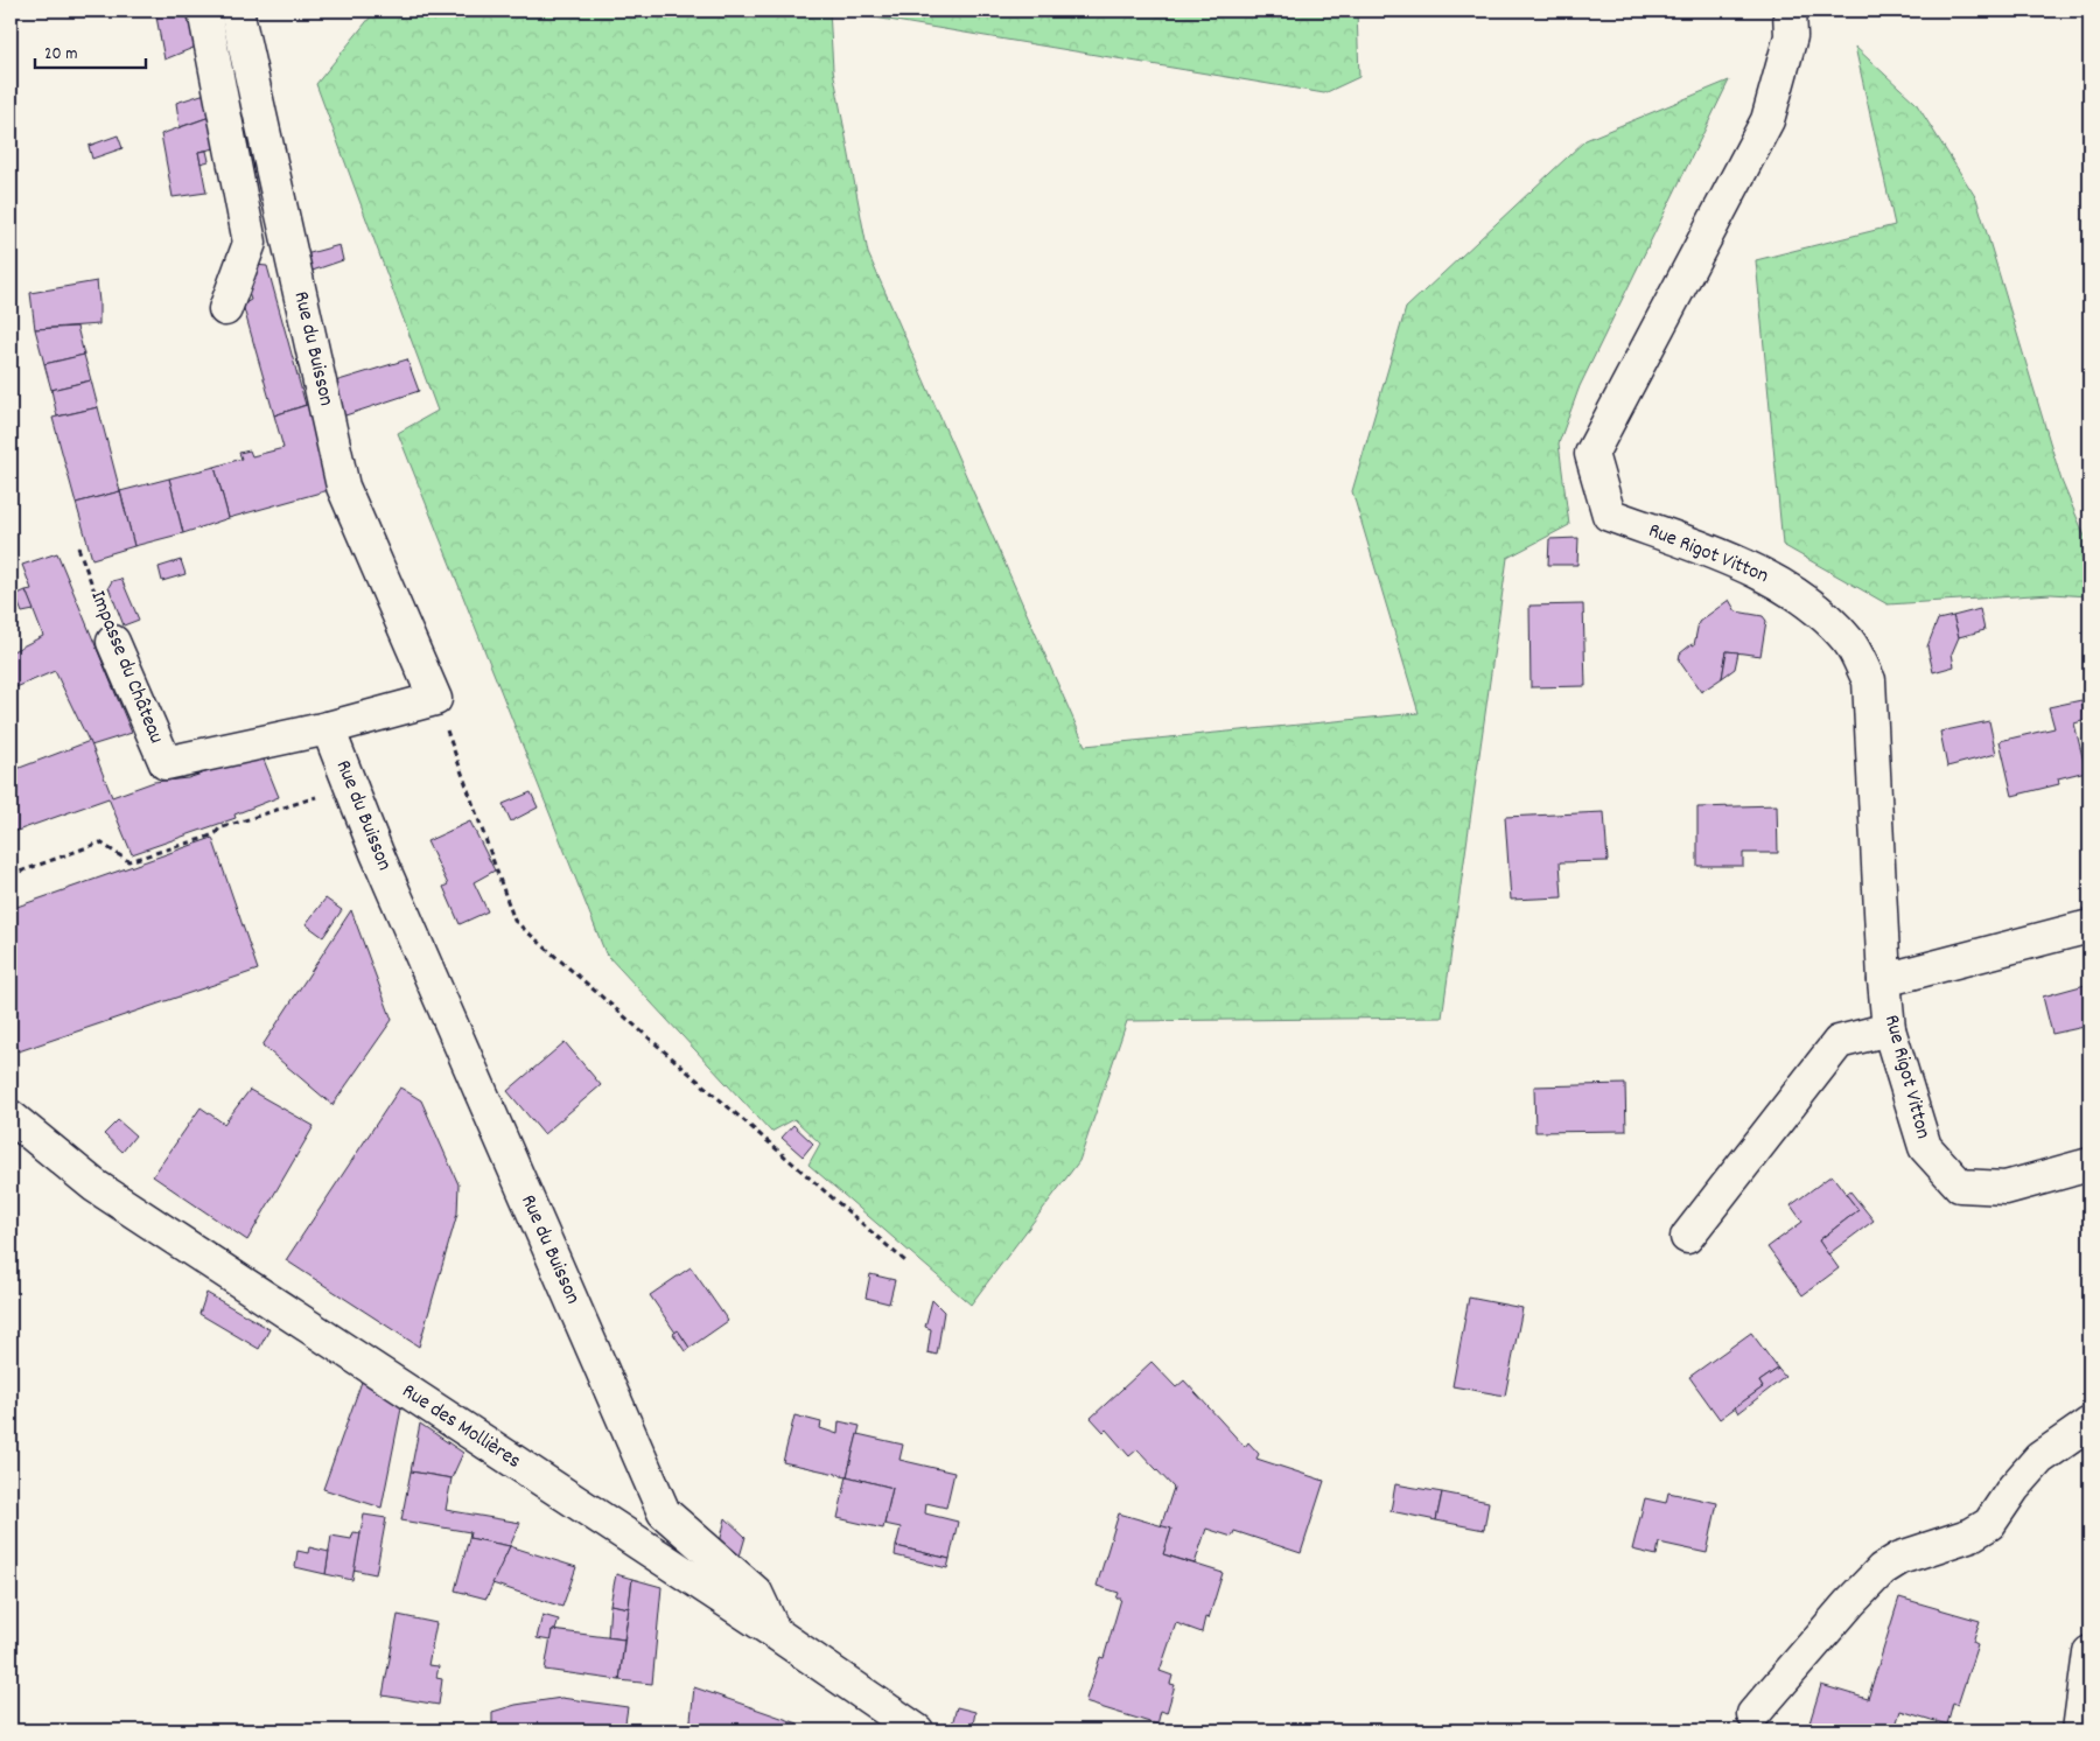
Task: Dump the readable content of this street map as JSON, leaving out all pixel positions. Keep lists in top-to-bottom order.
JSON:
{
  "streets": {
    "street": [
      "Rue du Buisson",
      "Rue Rigot Vitton",
      "Impasse du Château",
      "Rue des Mollières"
    ]
  },
  "crossings": [
    ["Rue du Buisson", "Impasse du Château"],
    ["Rue du Buisson", "Rue des Mollières"]
  ],
  "scale_bar": "20 m"
}
